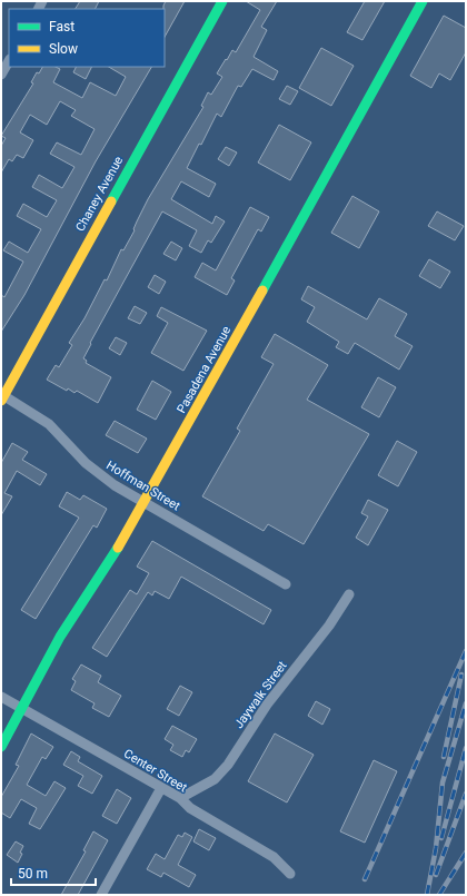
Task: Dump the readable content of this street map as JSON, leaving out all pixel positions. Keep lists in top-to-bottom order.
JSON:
{
  "streets": {
    "street": [
      "Chaney Avenue",
      "Pasadena Avenue",
      "Hoffman Street",
      "Jaywalk Street",
      "Center Street"
    ]
  },
  "crossings": [
    ["Chaney Avenue", "Hoffman Street"],
    ["Pasadena Avenue", "Hoffman Street"],
    ["Pasadena Avenue", "Center Street"],
    ["Jaywalk Street", "Center Street"]
  ],
  "legend": ["Fast", "Slow"],
  "scale_bar": "50 m"
}
